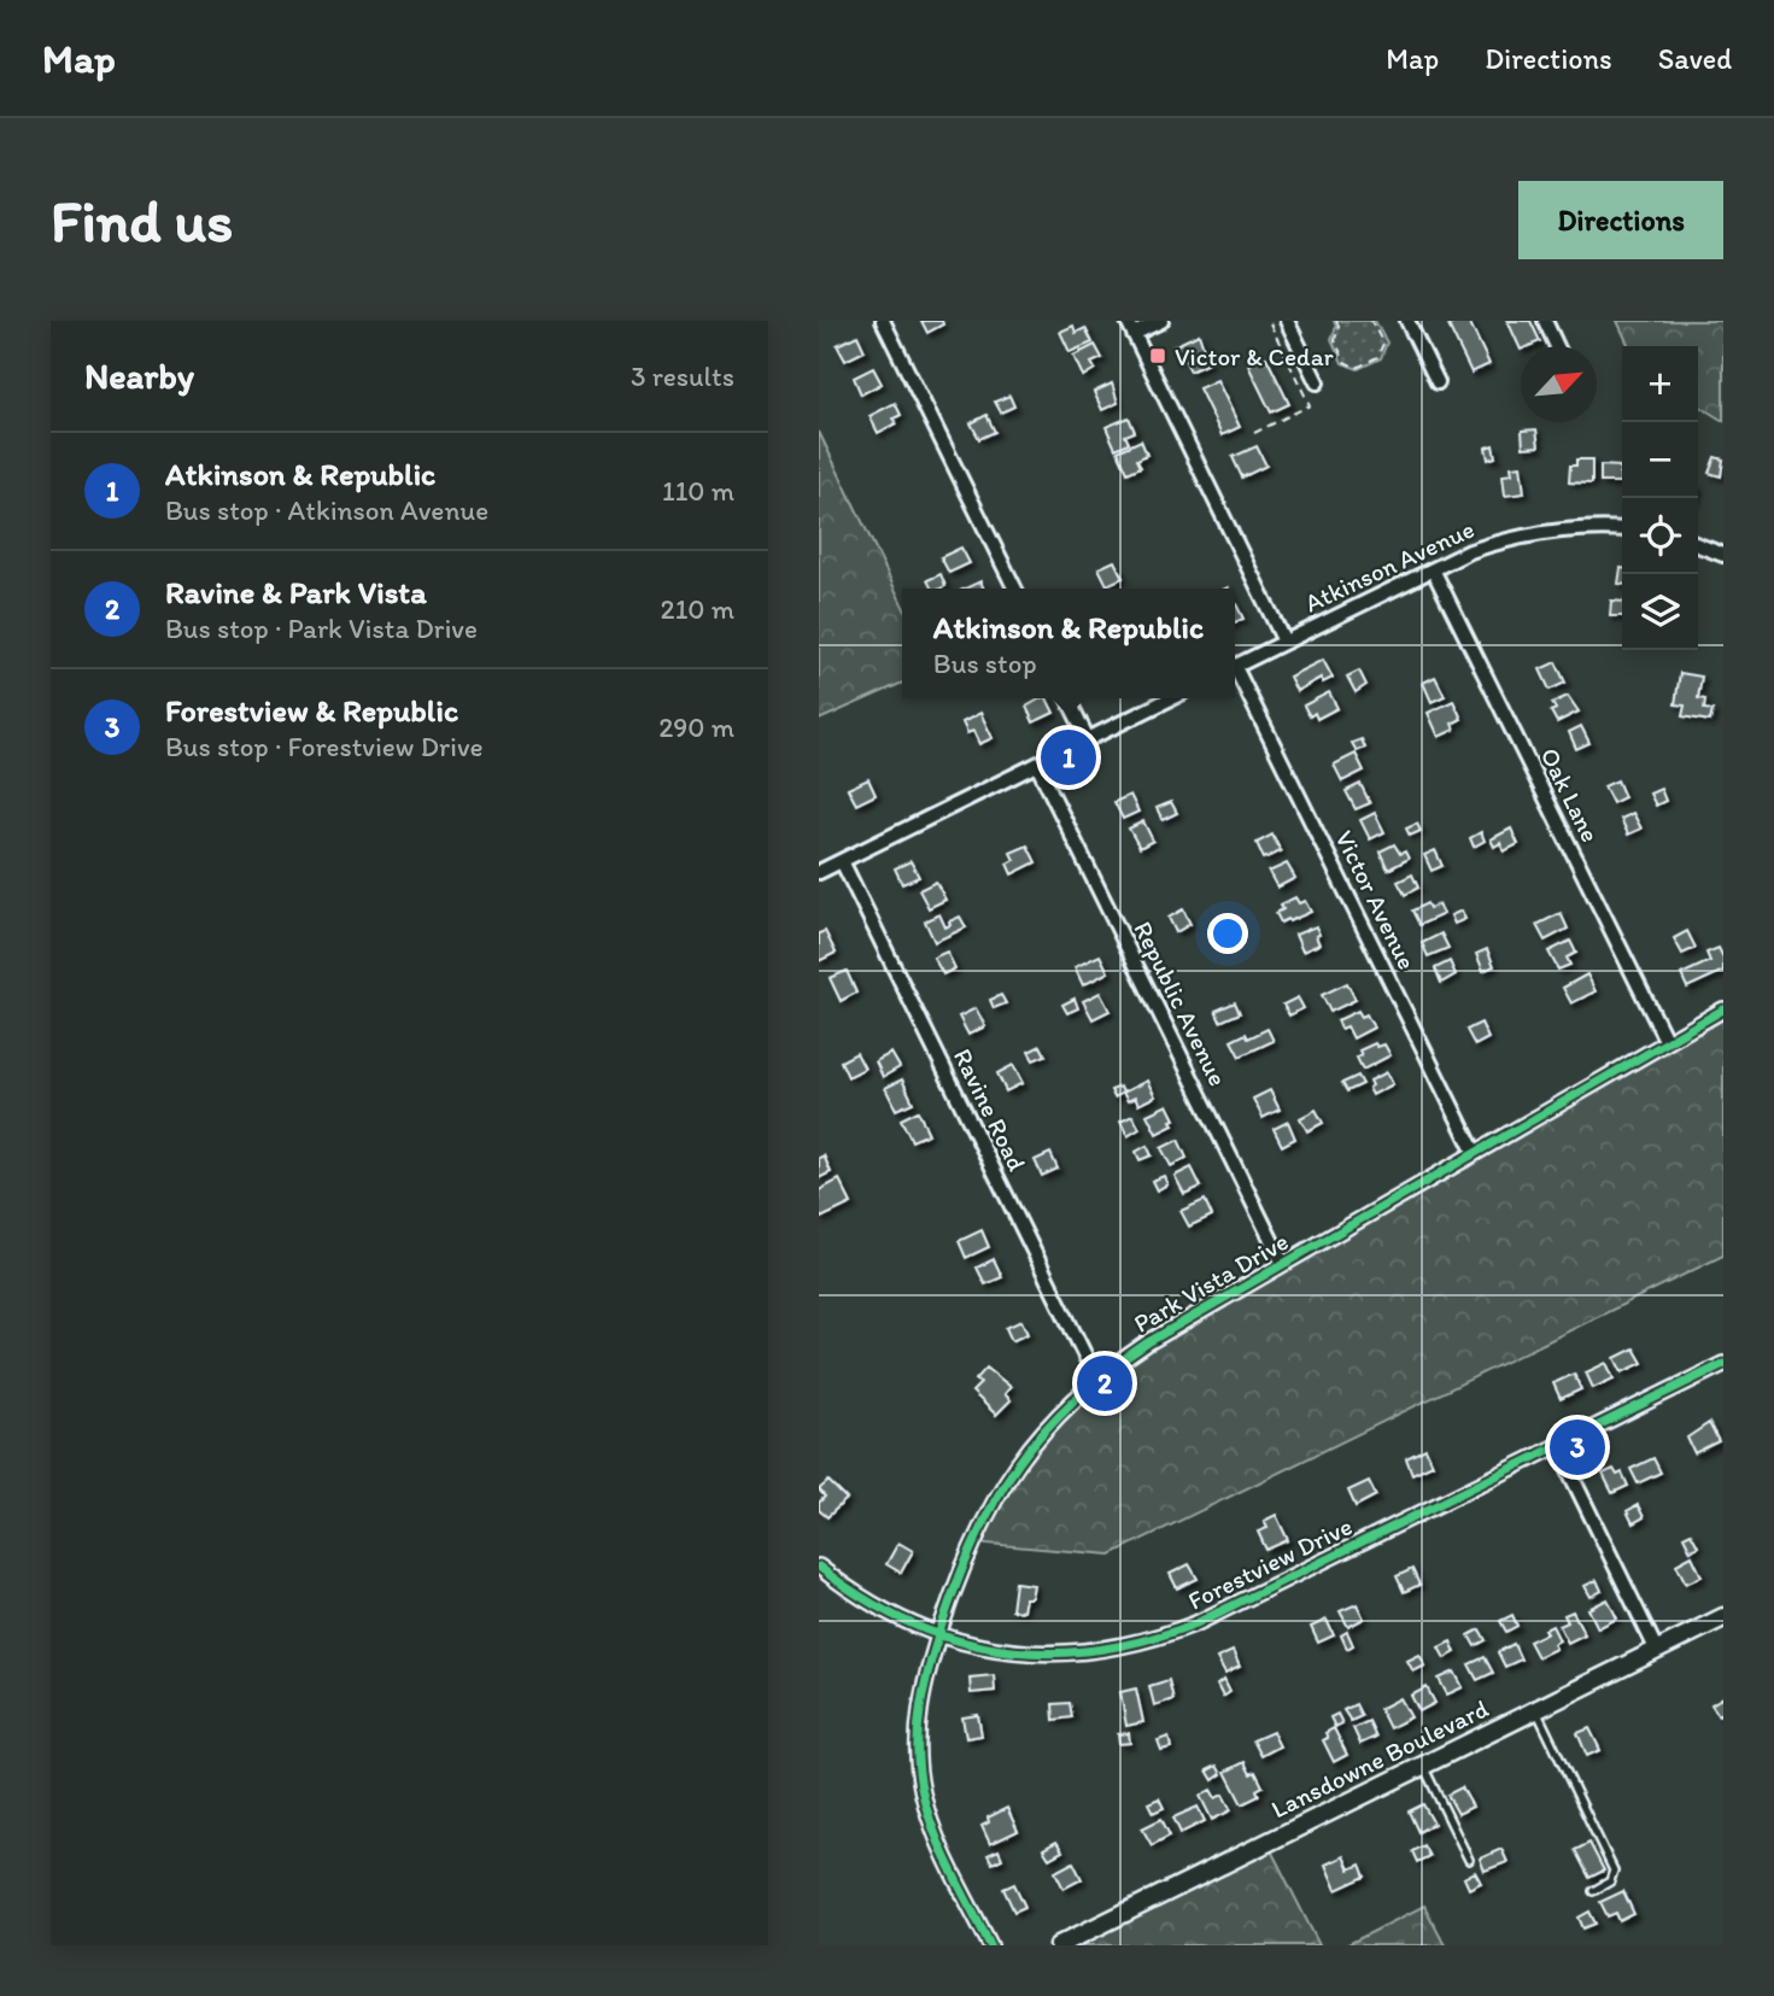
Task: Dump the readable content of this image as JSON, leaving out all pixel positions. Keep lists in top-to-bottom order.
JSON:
{
  "streets": {
    "street": [
      "Atkinson Avenue",
      "Oak Lane",
      "Victor Avenue",
      "Republic Avenue",
      "Ravine Road",
      "Park Vista Drive",
      "Forestview Drive",
      "Lansdowne Boulevard"
    ]
  },
  "crossings": [
    ["Atkinson Avenue", "Oak Lane"],
    ["Oak Lane", "Park Vista Drive"],
    ["Victor Avenue", "Park Vista Drive"],
    ["Republic Avenue", "Park Vista Drive"],
    ["Ravine Road", "Park Vista Drive"],
    ["Park Vista Drive", "Forestview Drive"]
  ],
  "places": {
    "transit": ["Victor & Cedar"]
  },
  "north": "top right",
  "page": {
    "header": "Map",
    "nav": ["Map", "Directions", "Saved"],
    "buttons": "Directions",
    "title": "Find us",
    "heading": ["Nearby", "3 results"],
    "map_buttons": ["+", "−"],
    "list": [
      {
        "mark": "1",
        "name": "Atkinson & Republic",
        "note": "Bus stop · Atkinson Avenue",
        "value": "110 m"
      },
      {
        "mark": "2",
        "name": "Ravine & Park Vista",
        "note": "Bus stop · Park Vista Drive",
        "value": "210 m"
      },
      {
        "mark": "3",
        "name": "Forestview & Republic",
        "note": "Bus stop · Forestview Drive",
        "value": "290 m"
      }
    ],
    "popup": ["Atkinson & Republic", "Bus stop"],
    "pins": ["1", "2", "3"]
  }
}
